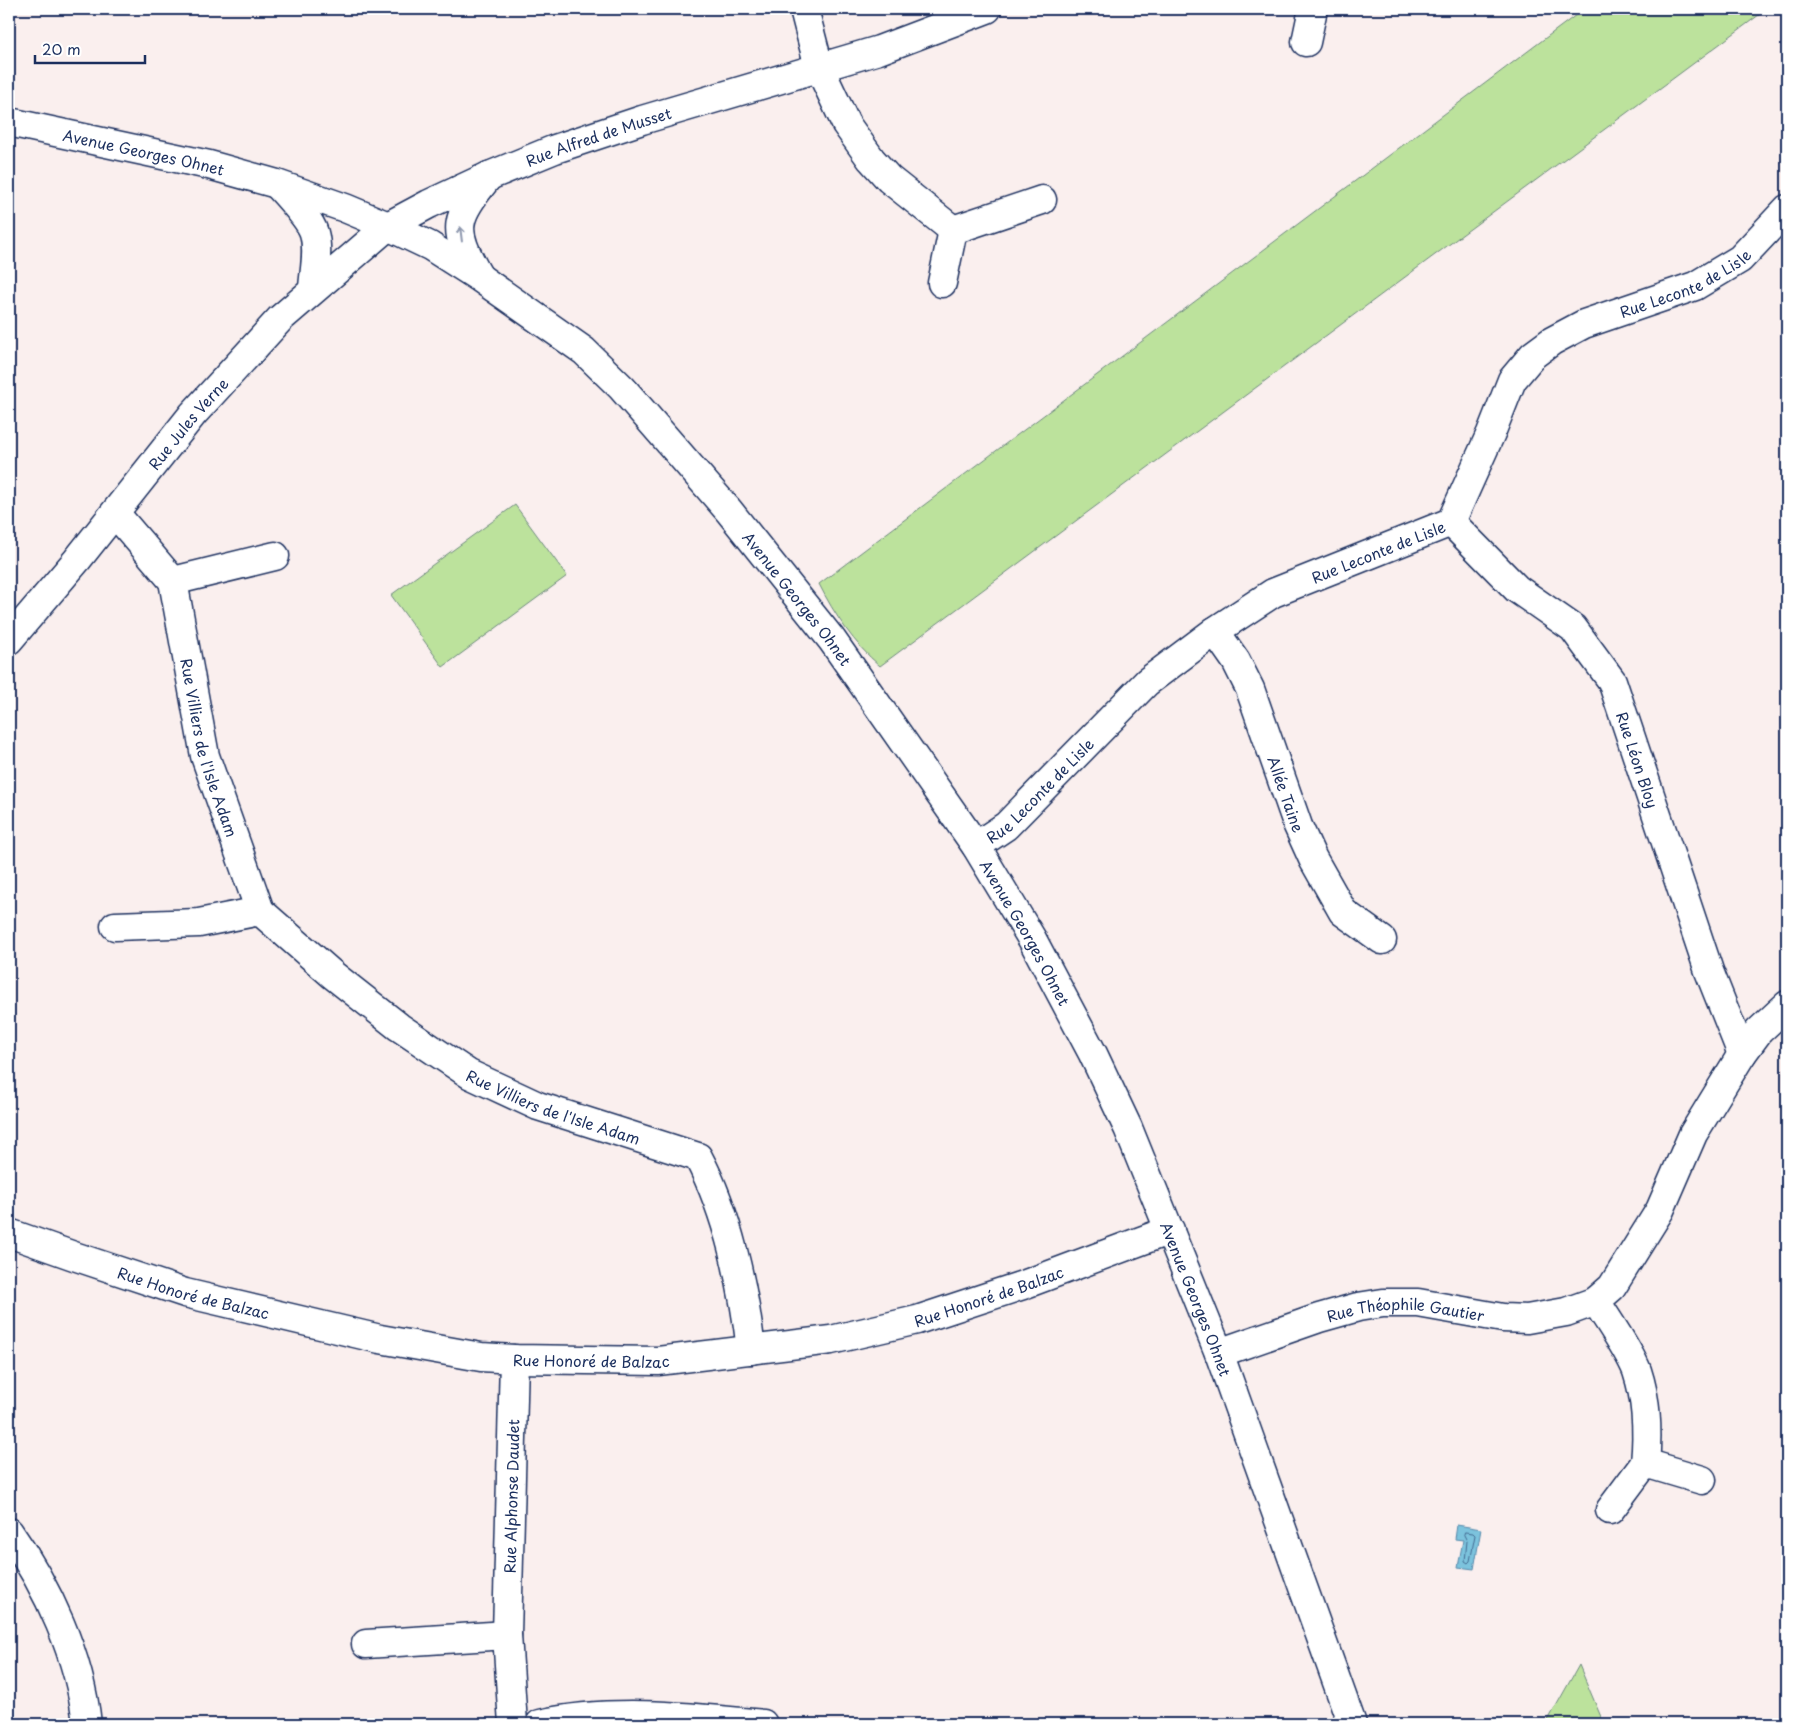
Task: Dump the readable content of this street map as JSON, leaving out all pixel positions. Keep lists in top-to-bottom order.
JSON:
{
  "streets": {
    "street": [
      "Rue Alfred de Musset",
      "Avenue Georges Ohnet",
      "Rue Leconte de Lisle",
      "Rue Jules Verne",
      "Rue Villiers de l'Isle Adam",
      "Rue Léon Bloy",
      "Allée Taine",
      "Rue Honoré de Balzac",
      "Rue Théophile Gautier",
      "Rue Alphonse Daudet"
    ]
  },
  "crossings": [
    ["Rue Alfred de Musset", "Avenue Georges Ohnet"],
    ["Rue Alfred de Musset", "Rue Jules Verne"],
    ["Avenue Georges Ohnet", "Rue Leconte de Lisle"],
    ["Avenue Georges Ohnet", "Rue Jules Verne"],
    ["Avenue Georges Ohnet", "Rue Honoré de Balzac"],
    ["Avenue Georges Ohnet", "Rue Théophile Gautier"],
    ["Rue Leconte de Lisle", "Rue Léon Bloy"],
    ["Rue Leconte de Lisle", "Allée Taine"],
    ["Rue Villiers de l'Isle Adam", "Rue Honoré de Balzac"],
    ["Rue Léon Bloy", "Rue Théophile Gautier"],
    ["Rue Honoré de Balzac", "Rue Alphonse Daudet"]
  ],
  "scale_bar": "20 m"
}
